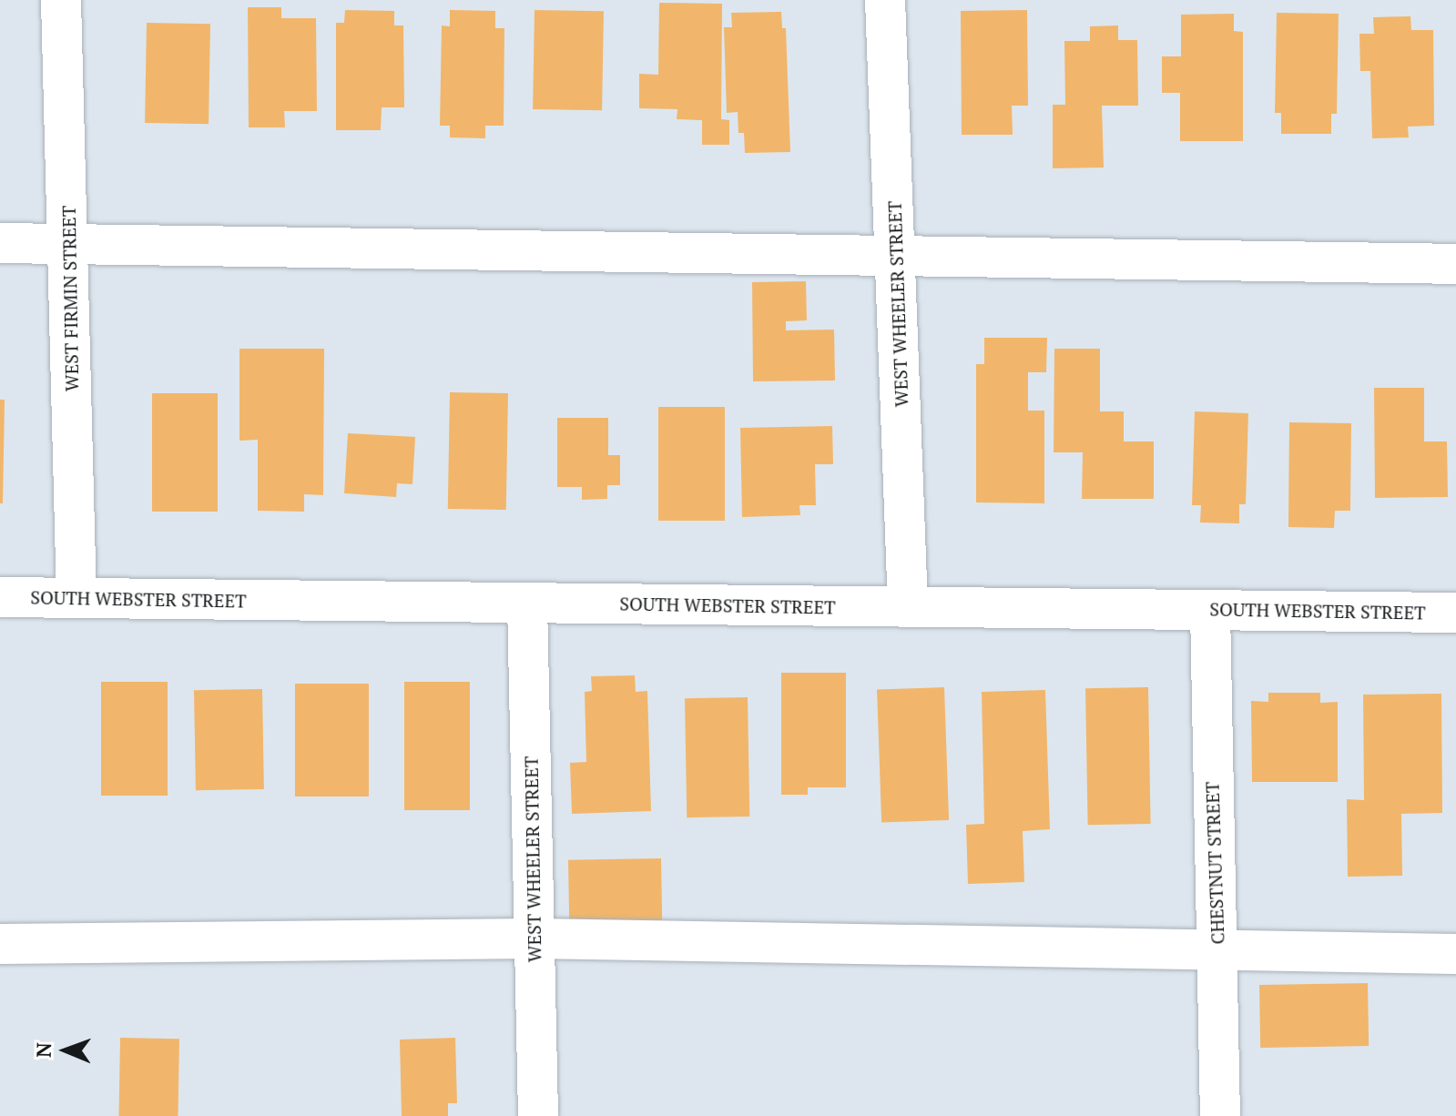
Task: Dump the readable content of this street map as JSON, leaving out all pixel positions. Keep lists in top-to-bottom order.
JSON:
{
  "streets": {
    "street": [
      "WEST FIRMIN STREET",
      "WEST WHEELER STREET",
      "SOUTH WEBSTER STREET",
      "CHESTNUT STREET"
    ]
  },
  "crossings": [
    ["WEST FIRMIN STREET", "SOUTH WEBSTER STREET"],
    ["WEST WHEELER STREET", "SOUTH WEBSTER STREET"],
    ["SOUTH WEBSTER STREET", "CHESTNUT STREET"]
  ],
  "north": "left"
}
